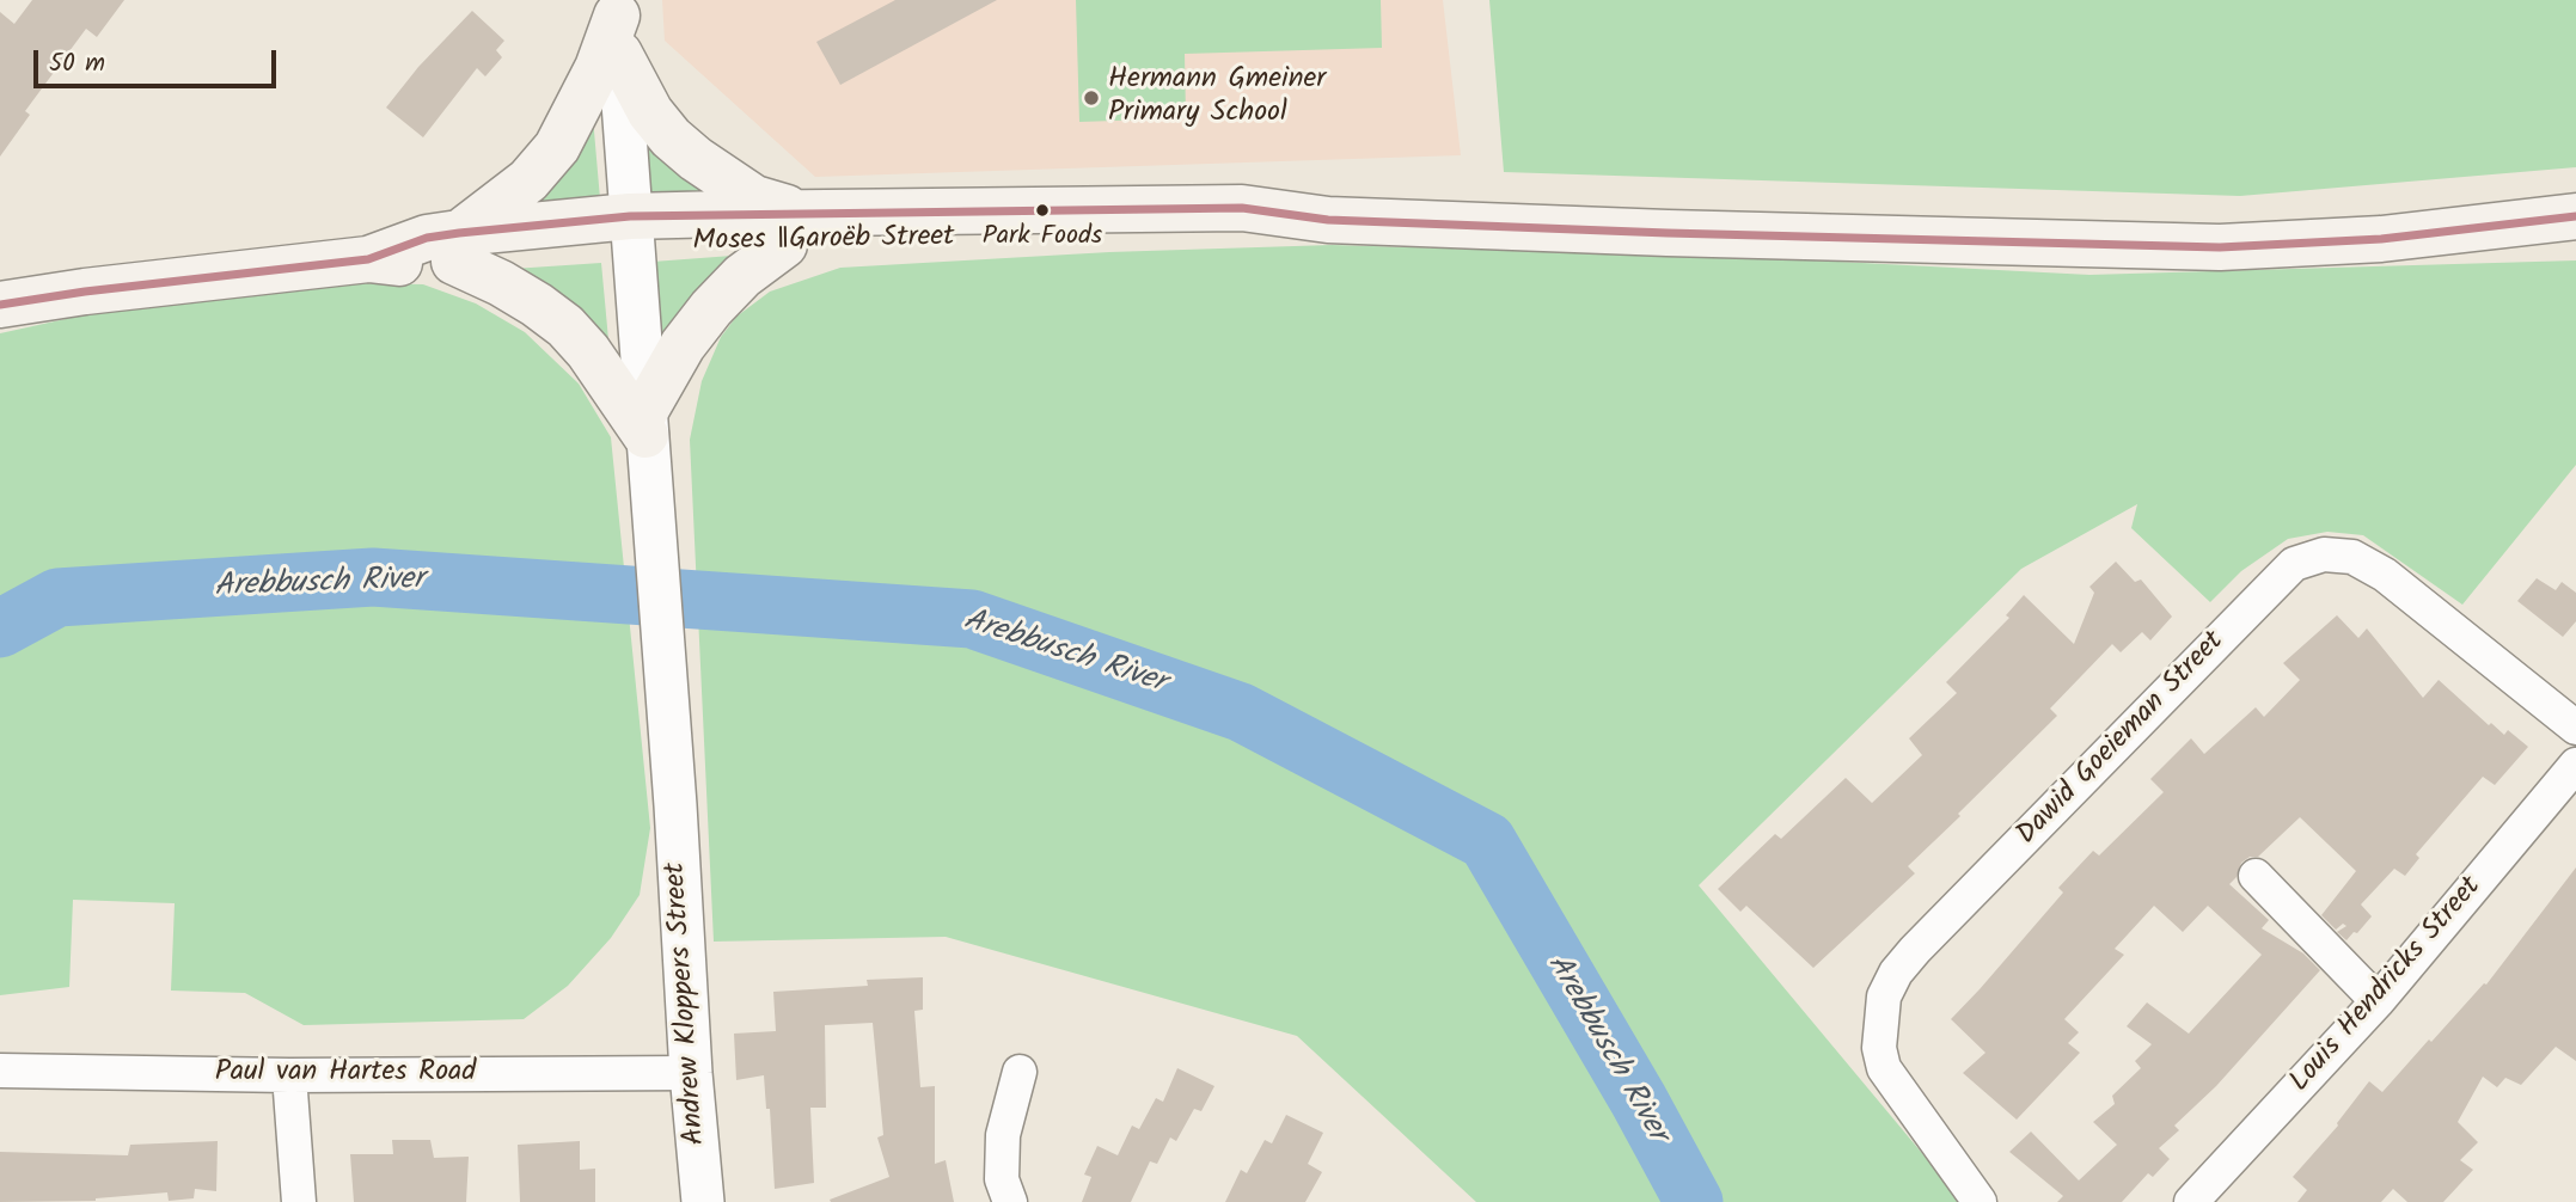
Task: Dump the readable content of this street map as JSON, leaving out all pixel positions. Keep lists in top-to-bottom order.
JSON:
{
  "streets": {
    "main road": ["Moses ǁGaroëb Street"],
    "street": [
      "Dawid Goeieman Street",
      "Louis Hendricks Street",
      "Andrew Kloppers Street",
      "Paul van Hartes Road"
    ]
  },
  "crossings": [
    ["Andrew Kloppers Street", "Paul van Hartes Road"]
  ],
  "water": ["Arebbusch River"],
  "places": ["Hermann Gmeiner Primary School", "Park Foods"],
  "scale_bar": "50 m"
}
